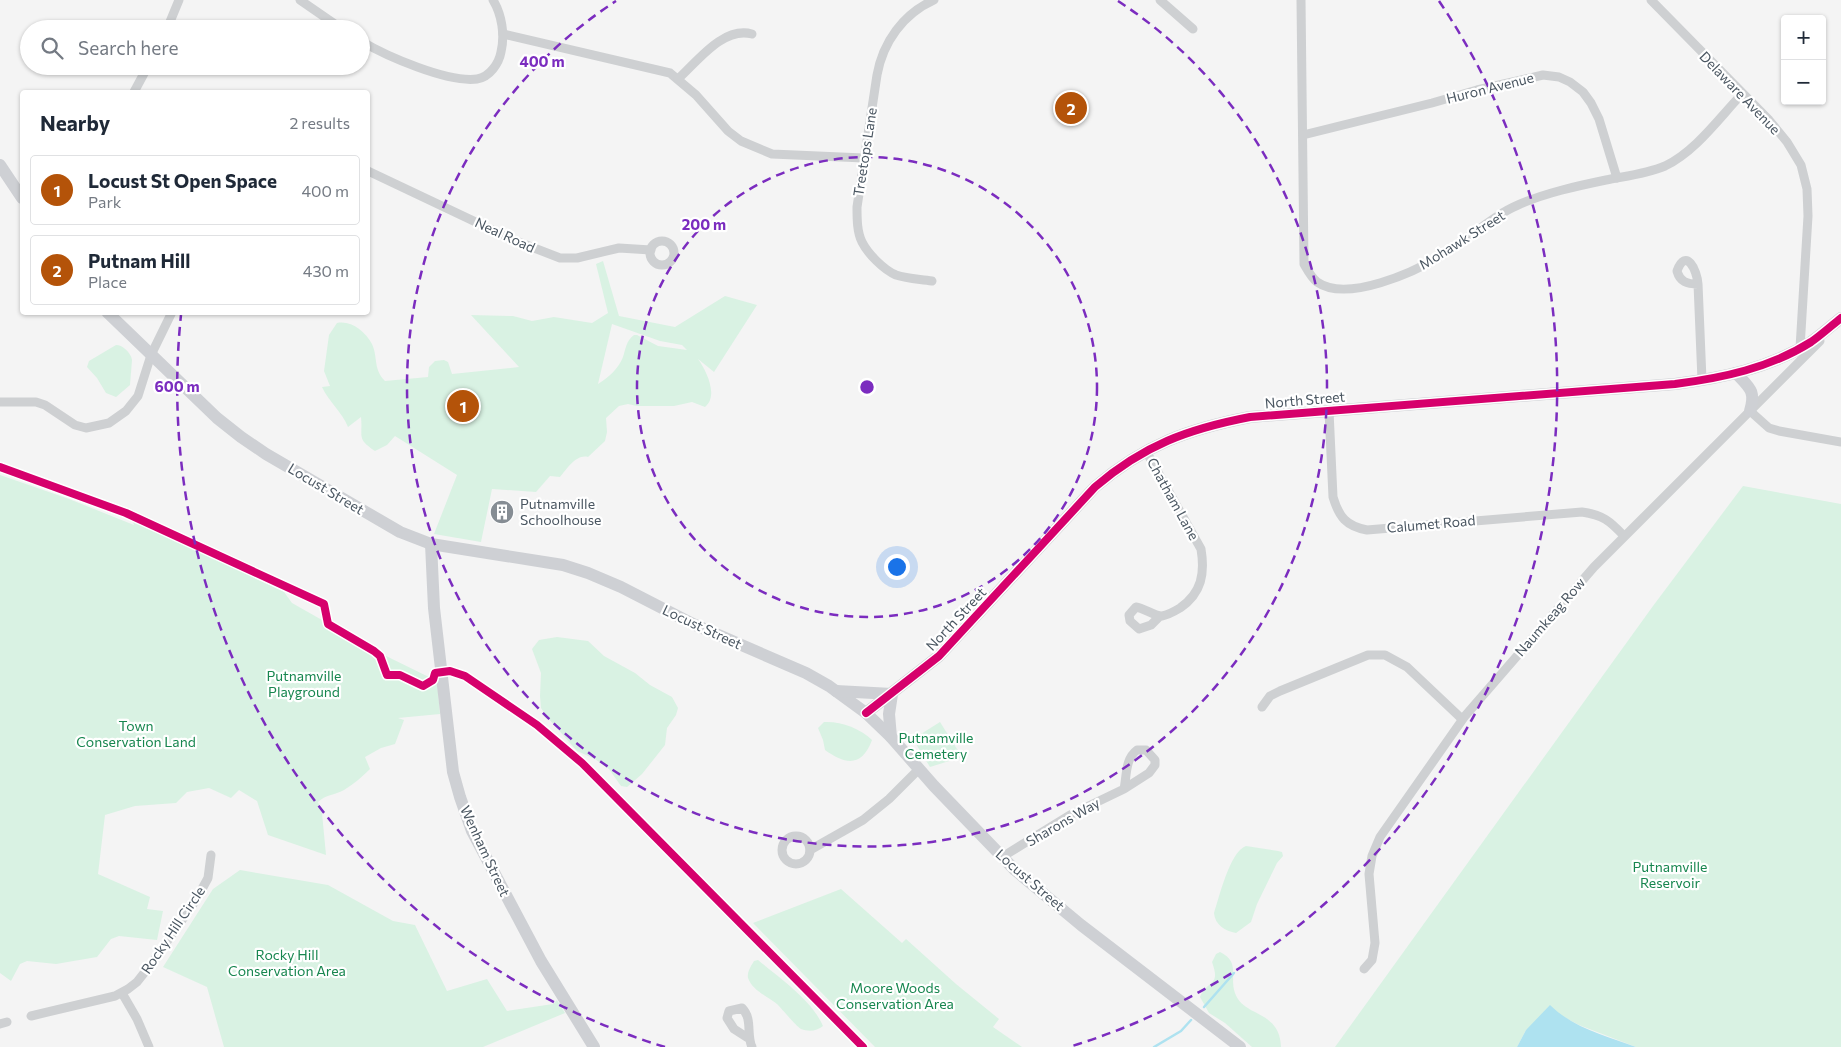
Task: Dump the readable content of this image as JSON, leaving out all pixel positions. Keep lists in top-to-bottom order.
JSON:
{
  "streets": {
    "main road": ["North Street", "Locust Street", "Wenham Street"],
    "street": [
      "Huron Avenue",
      "Delaware Avenue",
      "Treetops Lane",
      "Neal Road",
      "Mohawk Street",
      "Chatham Lane",
      "Calumet Road",
      "Naumkeag Row",
      "Sharons Way",
      "Rocky Hill Circle"
    ]
  },
  "crossings": [
    ["Huron Avenue", "Mohawk Street"],
    ["Delaware Avenue", "Mohawk Street"],
    ["Delaware Avenue", "North Street"],
    ["North Street", "Locust Street"],
    ["North Street", "Chatham Lane"],
    ["North Street", "Calumet Road"],
    ["North Street", "Naumkeag Row"],
    ["Locust Street", "Sharons Way"],
    ["Locust Street", "Wenham Street"],
    ["Calumet Road", "Naumkeag Row"]
  ],
  "parks": [
    "Putnamville Playground",
    "Town Conservation Land",
    "Putnamville Cemetery",
    "Putnamville Reservoir",
    "Rocky Hill Conservation Area",
    "Moore Woods Conservation Area"
  ],
  "places": {
    "building": ["Putnamville Schoolhouse"]
  },
  "page": {
    "map_buttons": ["+", "−"],
    "search": "Search here",
    "pins": ["2", "1"],
    "heading": ["Nearby", "2 results"],
    "list": [
      {
        "mark": "1",
        "name": "Locust St Open Space",
        "note": "Park",
        "value": "400 m"
      },
      {
        "mark": "2",
        "name": "Putnam Hill",
        "note": "Place",
        "value": "430 m"
      }
    ]
  },
  "rings": ["400 m", "200 m", "600 m"]
}
